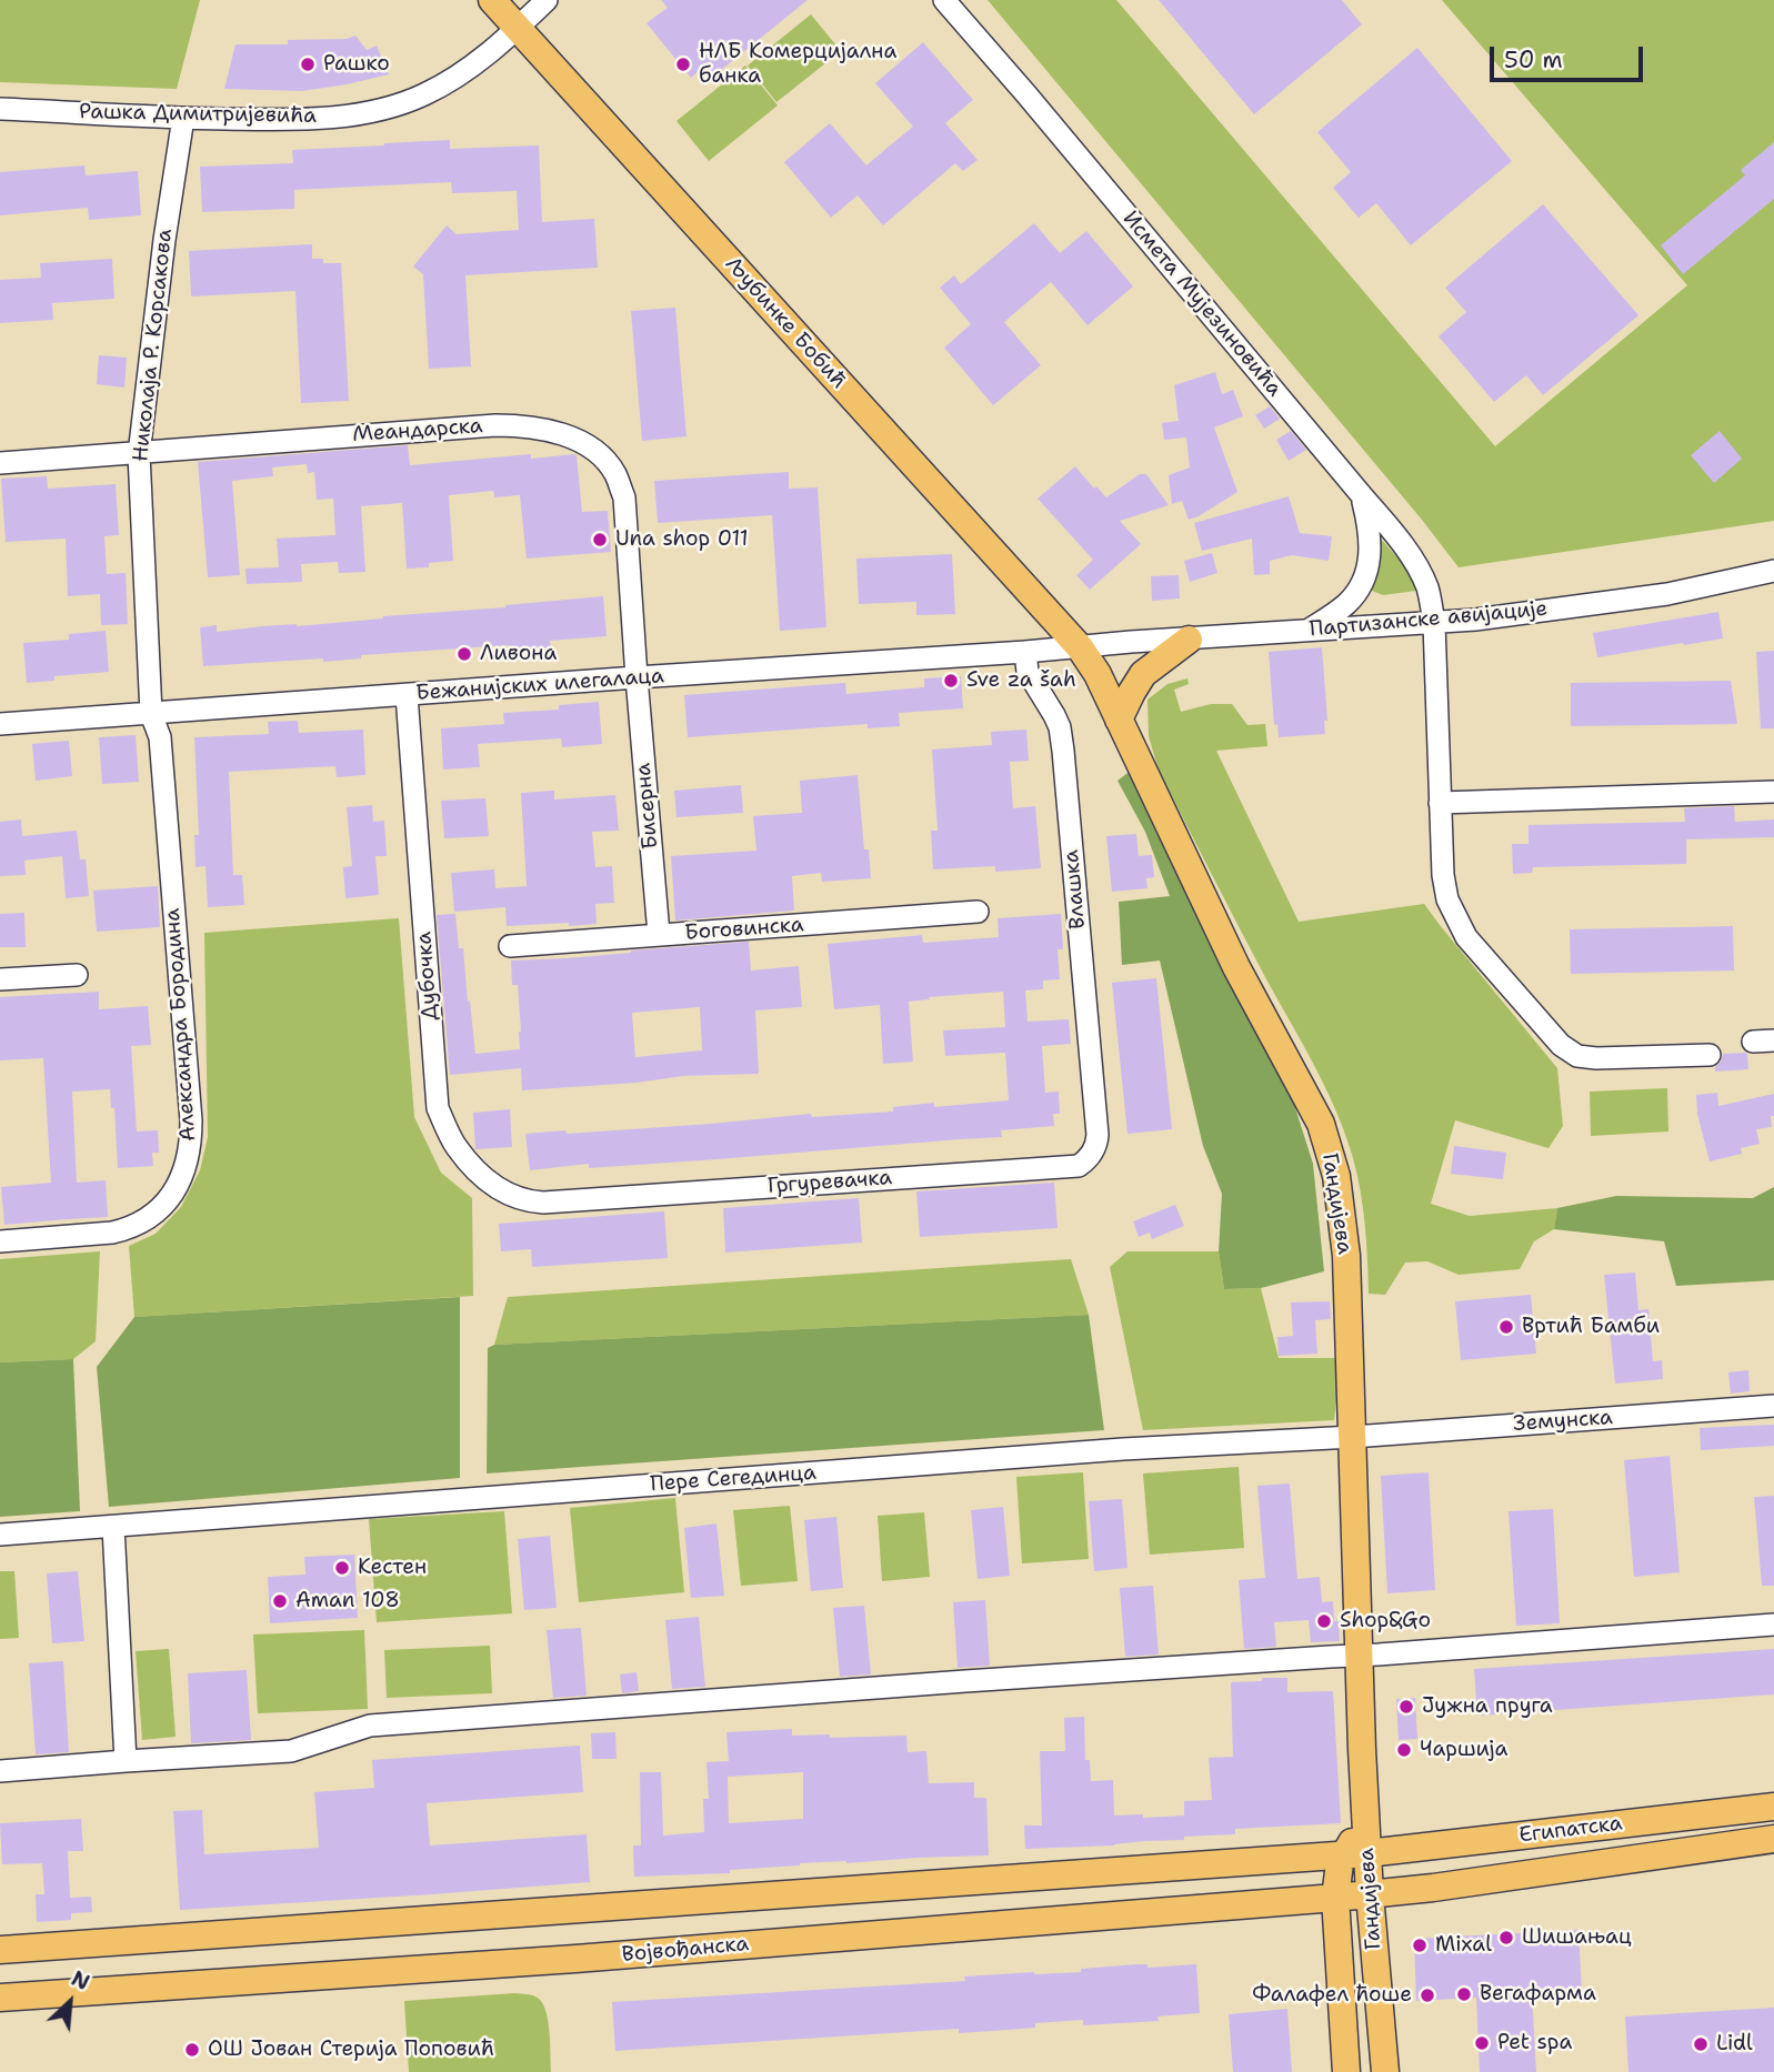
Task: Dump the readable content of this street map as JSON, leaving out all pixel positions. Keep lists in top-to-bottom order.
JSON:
{
  "streets": {
    "main road": [
      "Љубинке Бобић",
      "Гандијева",
      "Египатска",
      "Војвођанска"
    ],
    "street": [
      "Рашка Димитријевића",
      "Исмета Мујезиновића",
      "Николаја Р. Корсакова",
      "Меандарска",
      "Партизанске авијације",
      "Бежанијских илегалаца",
      "Бисерна",
      "Влашка",
      "Боговинска",
      "Дубочка",
      "Александра Бородина",
      "Гргуревачка",
      "Земунска",
      "Пере Сегединца"
    ]
  },
  "crossings": [
    ["Рашка Димитријевића", "Љубинке Бобић"],
    ["Рашка Димитријевића", "Николаја Р. Корсакова"],
    ["Исмета Мујезиновића", "Партизанске авијације"],
    ["Љубинке Бобић", "Партизанске авијације"],
    ["Љубинке Бобић", "Бежанијских илегалаца"],
    ["Љубинке Бобић", "Гандијева"],
    ["Николаја Р. Корсакова", "Меандарска"],
    ["Николаја Р. Корсакова", "Бежанијских илегалаца"],
    ["Николаја Р. Корсакова", "Александра Бородина"],
    ["Меандарска", "Бежанијских илегалаца"],
    ["Меандарска", "Бисерна"],
    ["Партизанске авијације", "Бежанијских илегалаца"],
    ["Партизанске авијације", "Гандијева"],
    ["Бежанијских илегалаца", "Бисерна"],
    ["Бежанијских илегалаца", "Влашка"],
    ["Бежанијских илегалаца", "Дубочка"],
    ["Бежанијских илегалаца", "Александра Бородина"],
    ["Бежанијских илегалаца", "Гандијева"],
    ["Бисерна", "Боговинска"],
    ["Влашка", "Гргуревачка"],
    ["Дубочка", "Гргуревачка"],
    ["Гандијева", "Земунска"],
    ["Гандијева", "Пере Сегединца"],
    ["Гандијева", "Египатска"],
    ["Гандијева", "Војвођанска"],
    ["Земунска", "Пере Сегединца"],
    ["Египатска", "Војвођанска"]
  ],
  "places": [
    "Рашко",
    "НЛБ Комерцијална банка",
    "Una shop 011",
    "Ливона",
    "Sve za šah",
    "Вртић Бамби",
    "Кестен",
    "Aman 108",
    "Shop&Go",
    "Јужна пруга",
    "Чаршија",
    "Шишањац",
    "Mixal",
    "Вегафарма",
    "Фалафел ћоше",
    "Pet spa",
    "Lidl",
    "ОШ Јован Стерија Поповић"
  ],
  "scale_bar": "50 m",
  "north": "top right"
}
